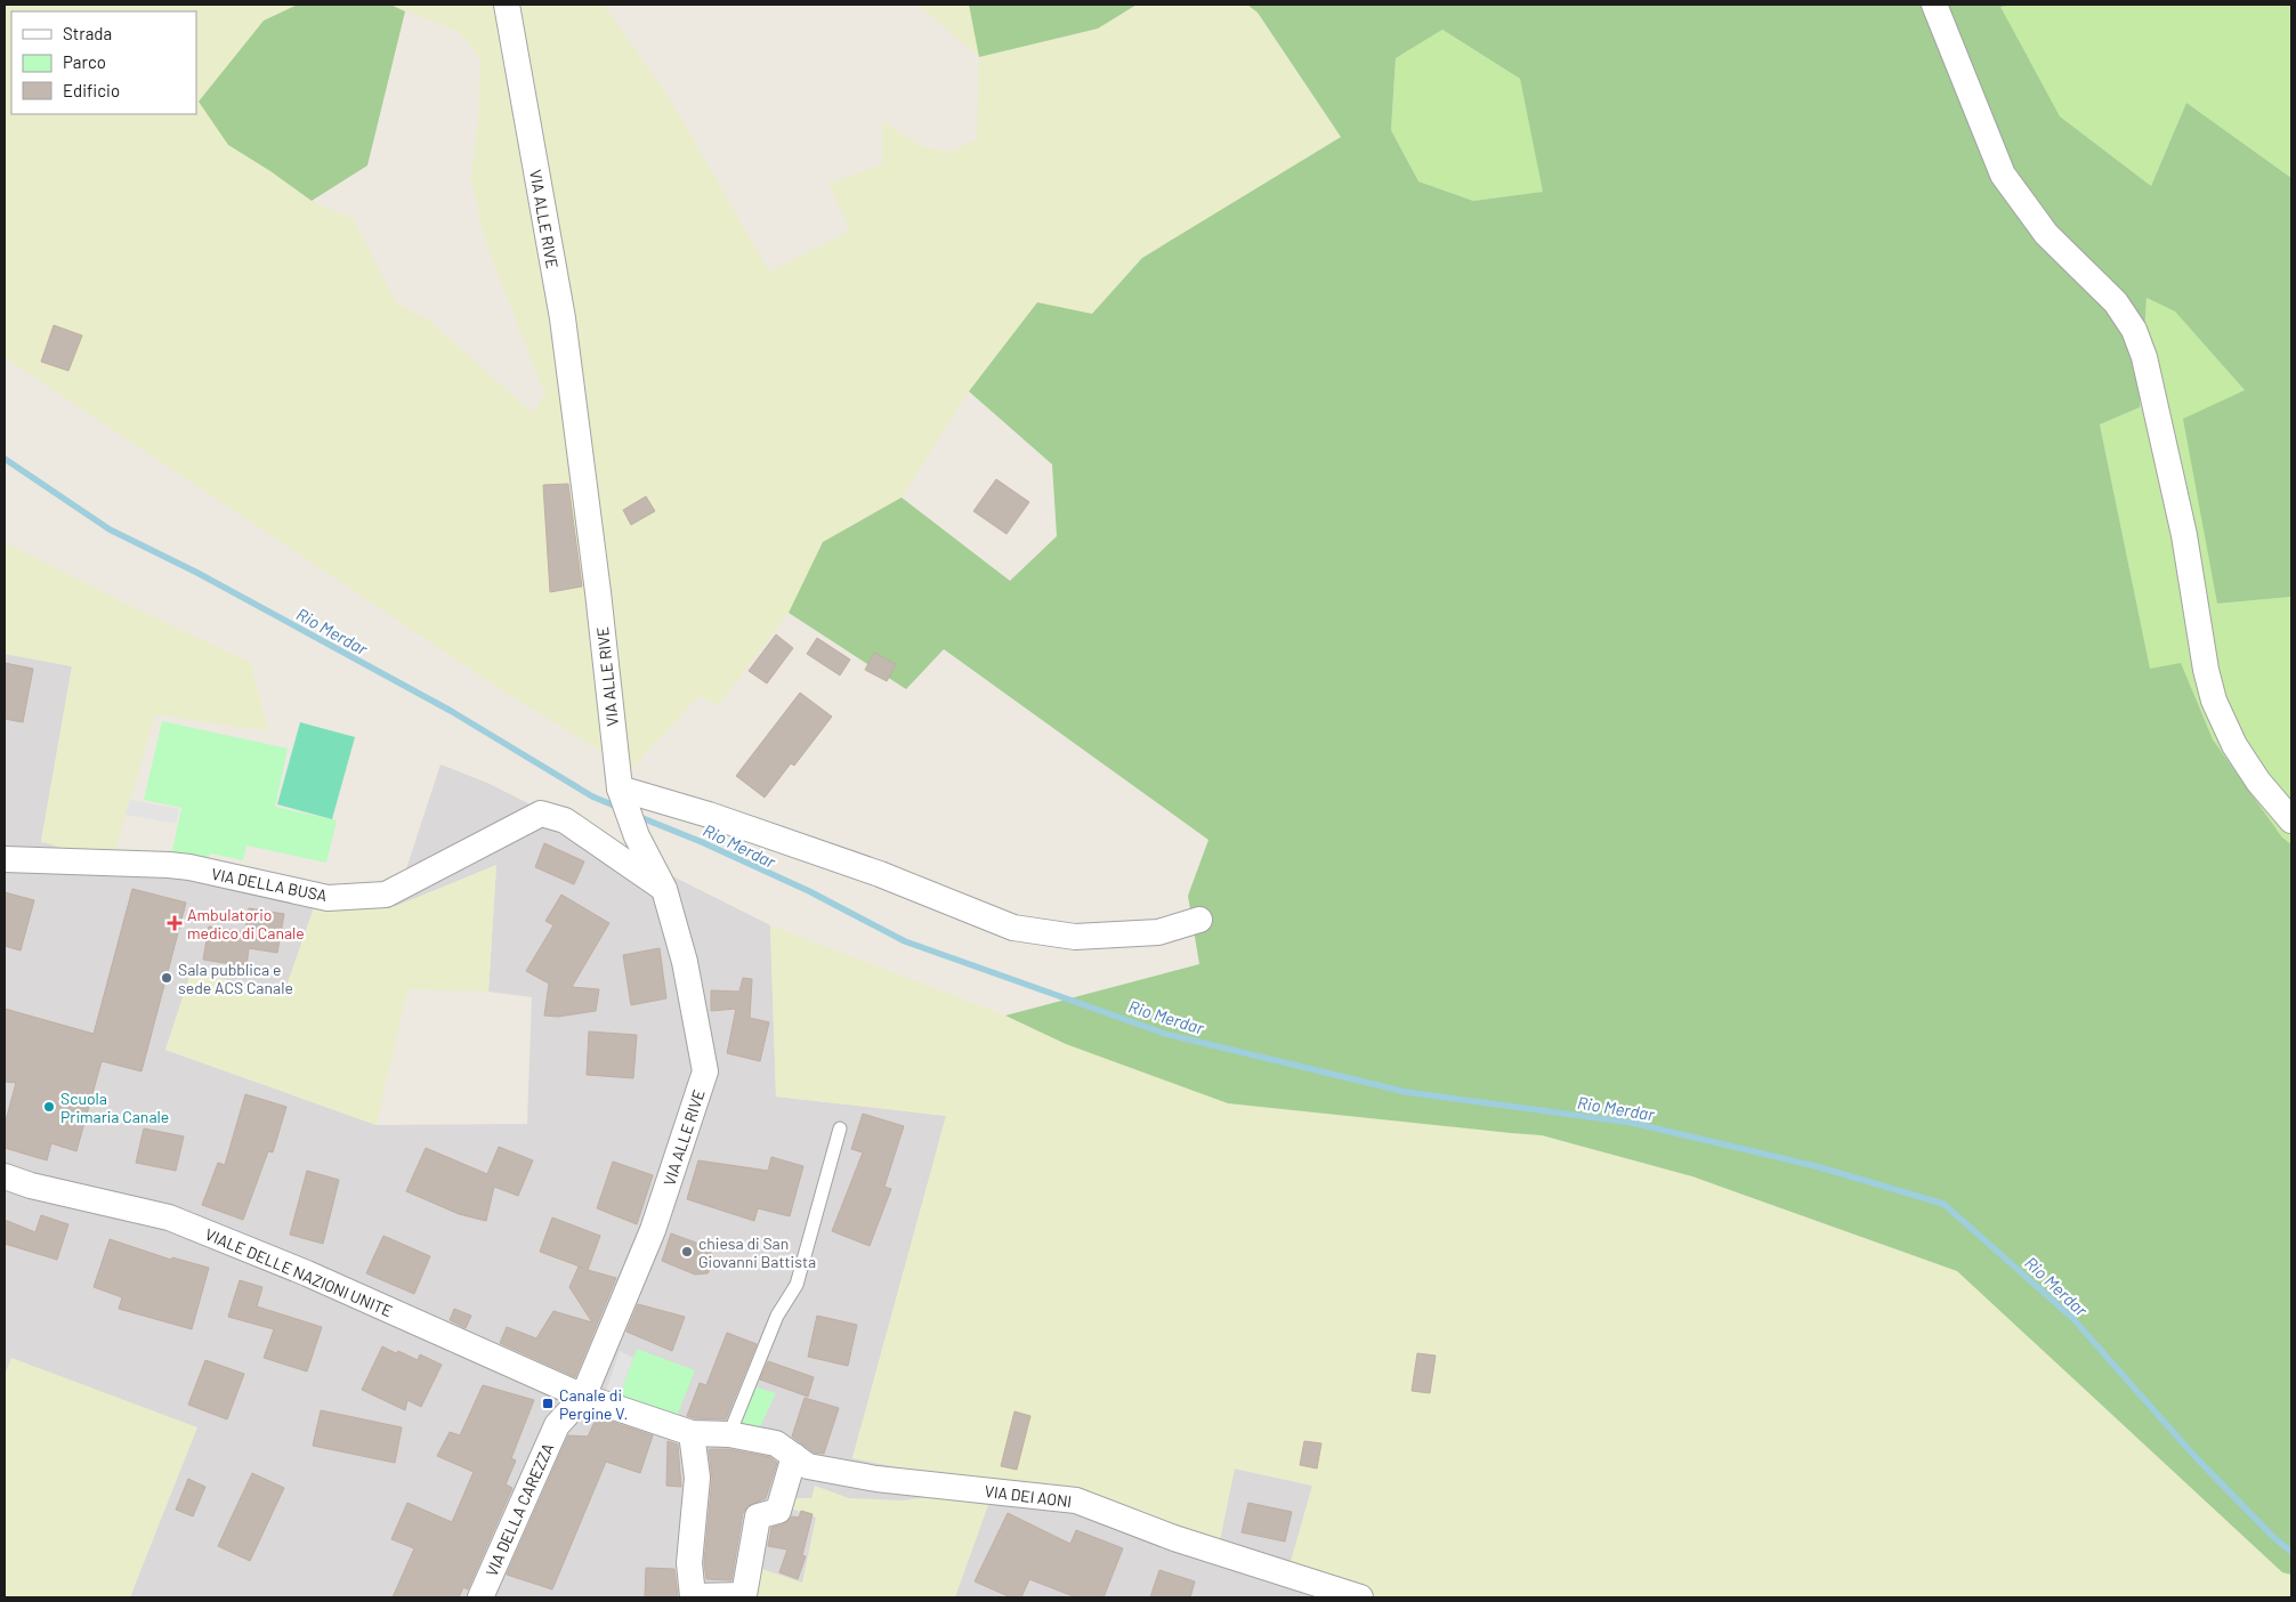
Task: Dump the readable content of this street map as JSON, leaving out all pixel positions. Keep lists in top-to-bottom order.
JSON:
{
  "streets": {
    "street": [
      "VIA ALLE RIVE",
      "VIA DELLA BUSA",
      "VIALE DELLE NAZIONI UNITE",
      "VIA DEI AONI",
      "VIA DELLA CAREZZA"
    ]
  },
  "crossings": [
    ["VIA ALLE RIVE", "VIA DELLA BUSA"],
    ["VIA ALLE RIVE", "VIALE DELLE NAZIONI UNITE"],
    ["VIA ALLE RIVE", "VIA DELLA CAREZZA"],
    ["VIALE DELLE NAZIONI UNITE", "VIA DEI AONI"],
    ["VIALE DELLE NAZIONI UNITE", "VIA DELLA CAREZZA"]
  ],
  "water": ["Rio Merdar"],
  "places": {
    "health": ["Ambulatorio medico di Canale"],
    "other": ["Sala pubblica e sede ACS Canale", "Scuola Primaria Canale", "chiesa di San Giovanni Battista"],
    "transit": ["Canale di Pergine V."]
  },
  "legend": ["Strada", "Parco", "Edificio"]
}
